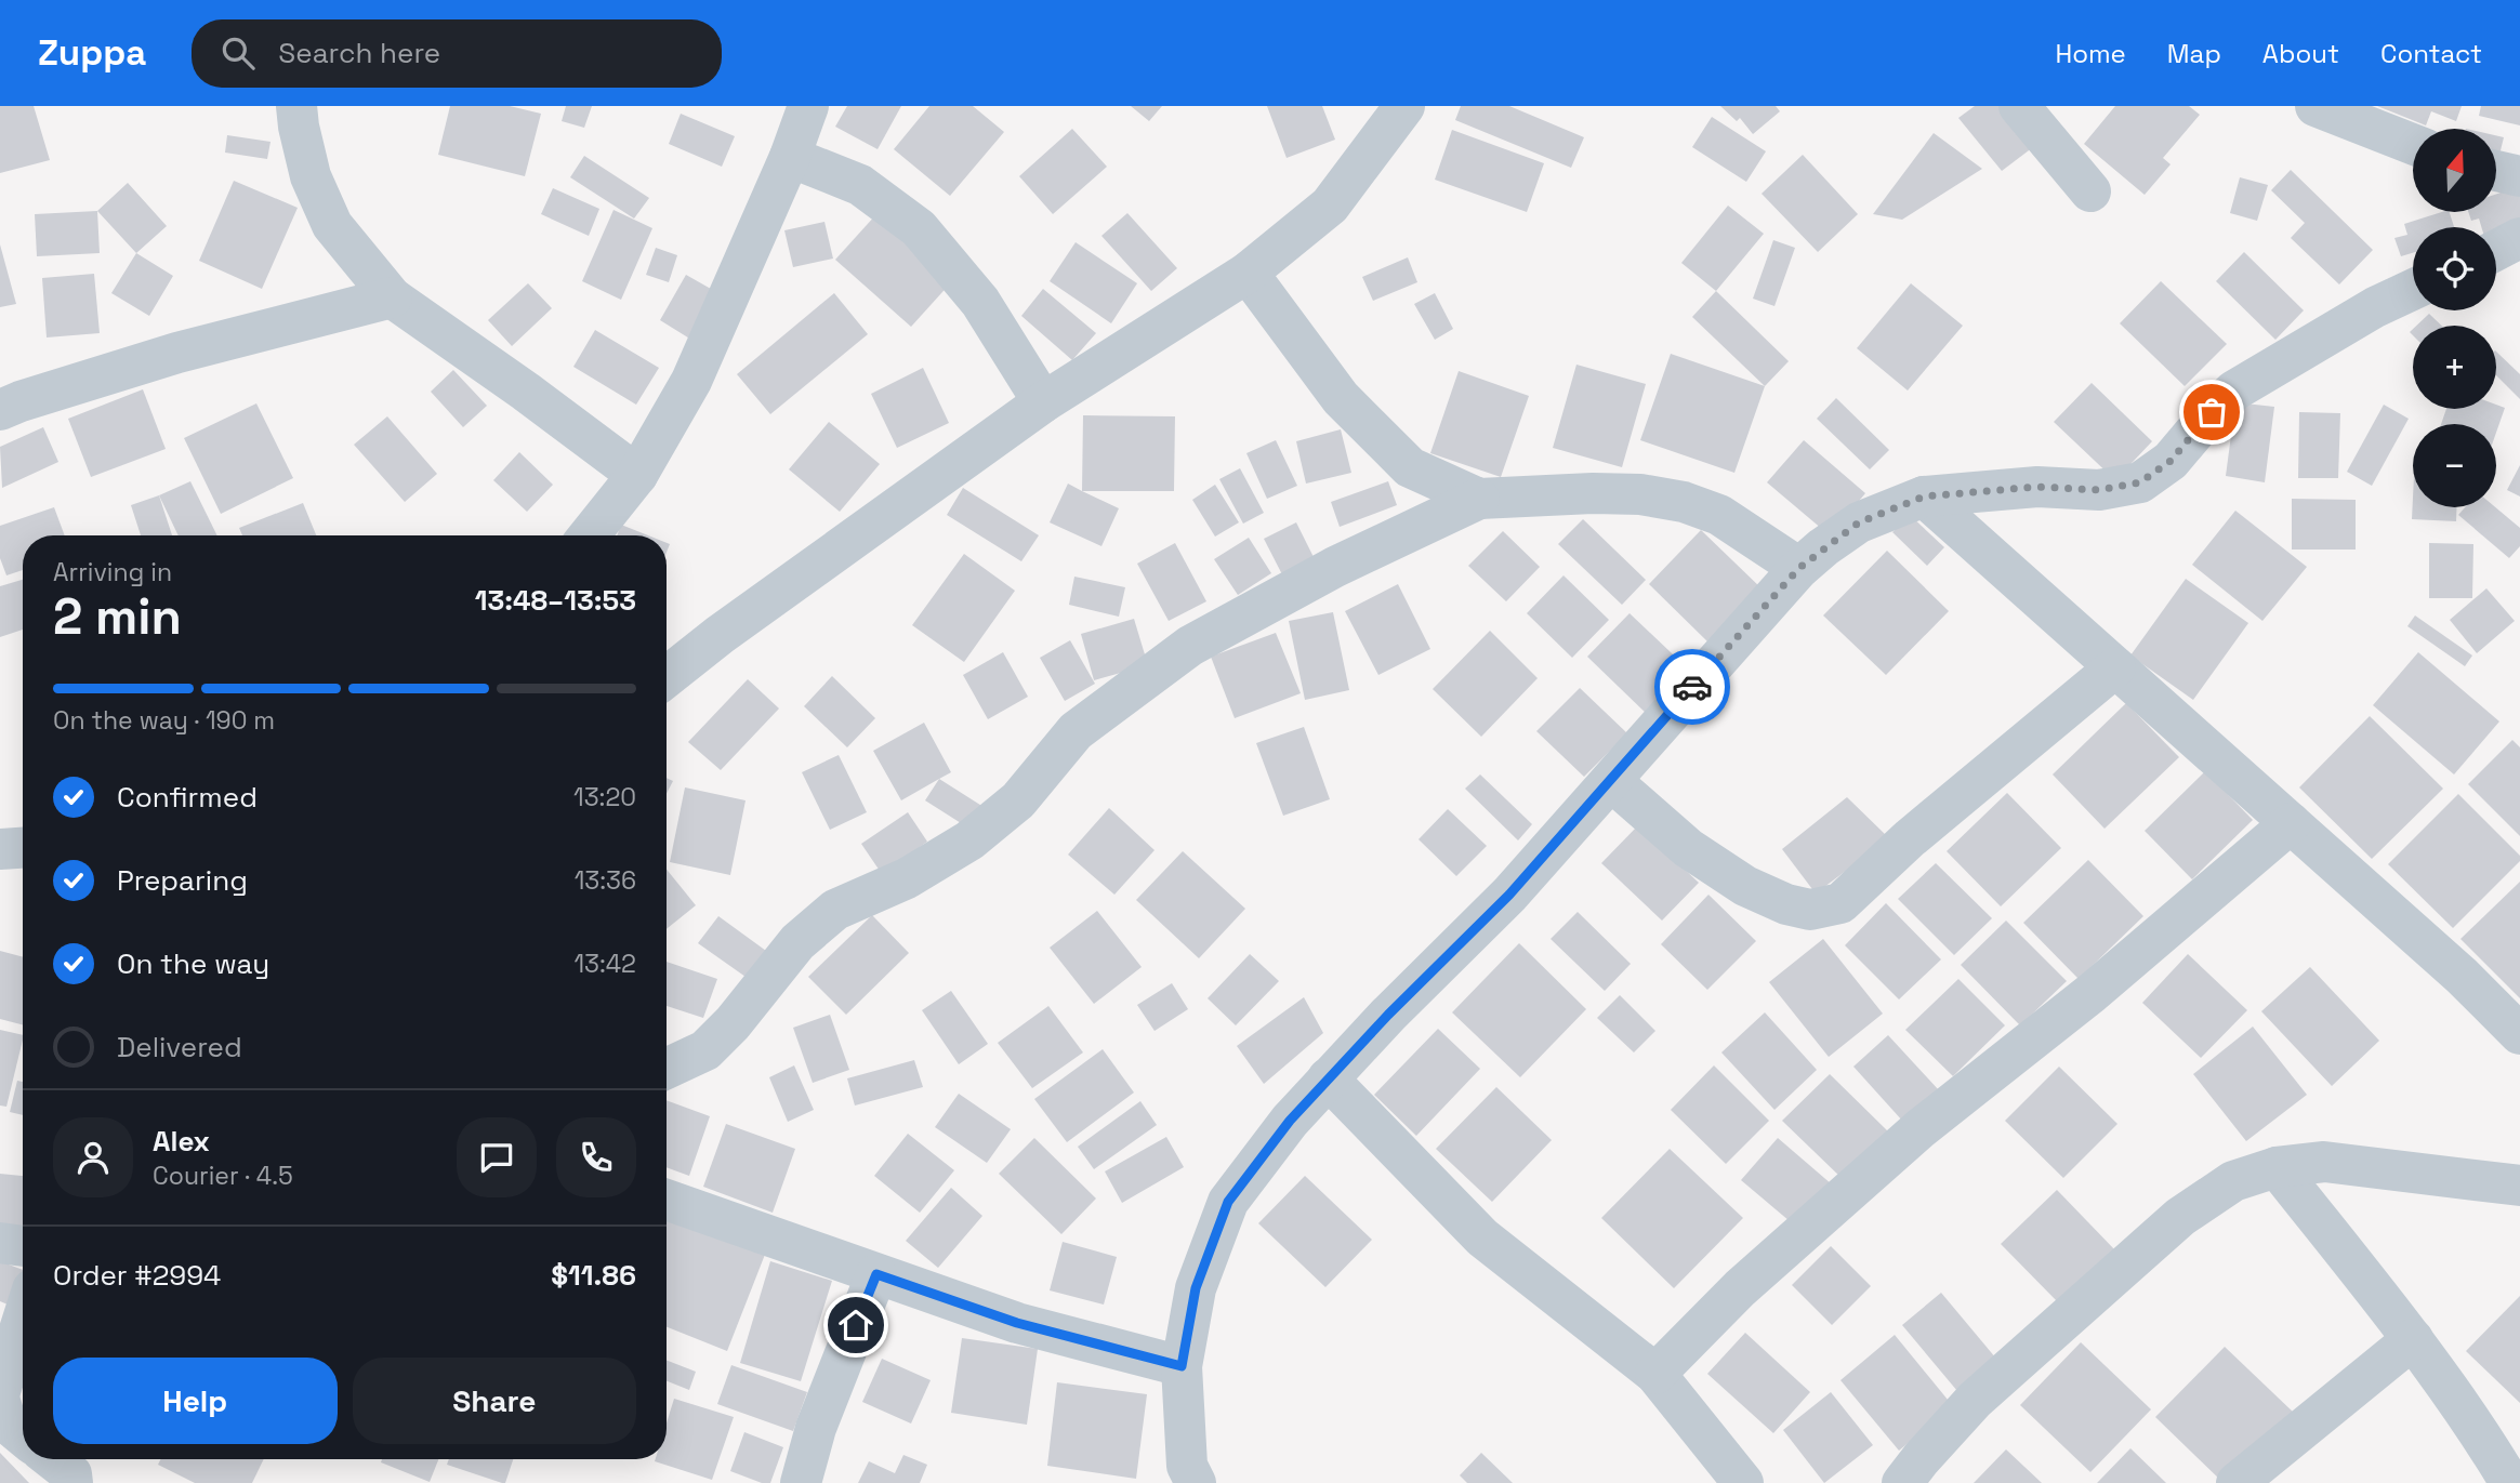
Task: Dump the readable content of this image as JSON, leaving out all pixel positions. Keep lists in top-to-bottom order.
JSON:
{
  "north": "top",
  "page": {
    "header": "Zuppa",
    "search": "Search here",
    "nav": [
      "Home",
      "Map",
      "About",
      "Contact"
    ],
    "map_buttons": ["+", "−"],
    "heading": ["2 min", "Arriving in", "13:48–13:53"],
    "panel": [
      "Alex",
      "Courier · 4.5",
      "Order #2994",
      "$11.86"
    ],
    "bar": "On the way · 190 m",
    "list": [
      ["Confirmed", "13:20"],
      ["Preparing", "13:36"],
      ["On the way", "13:42"],
      "Delivered"
    ],
    "buttons": ["Help", "Share"]
  }
}
